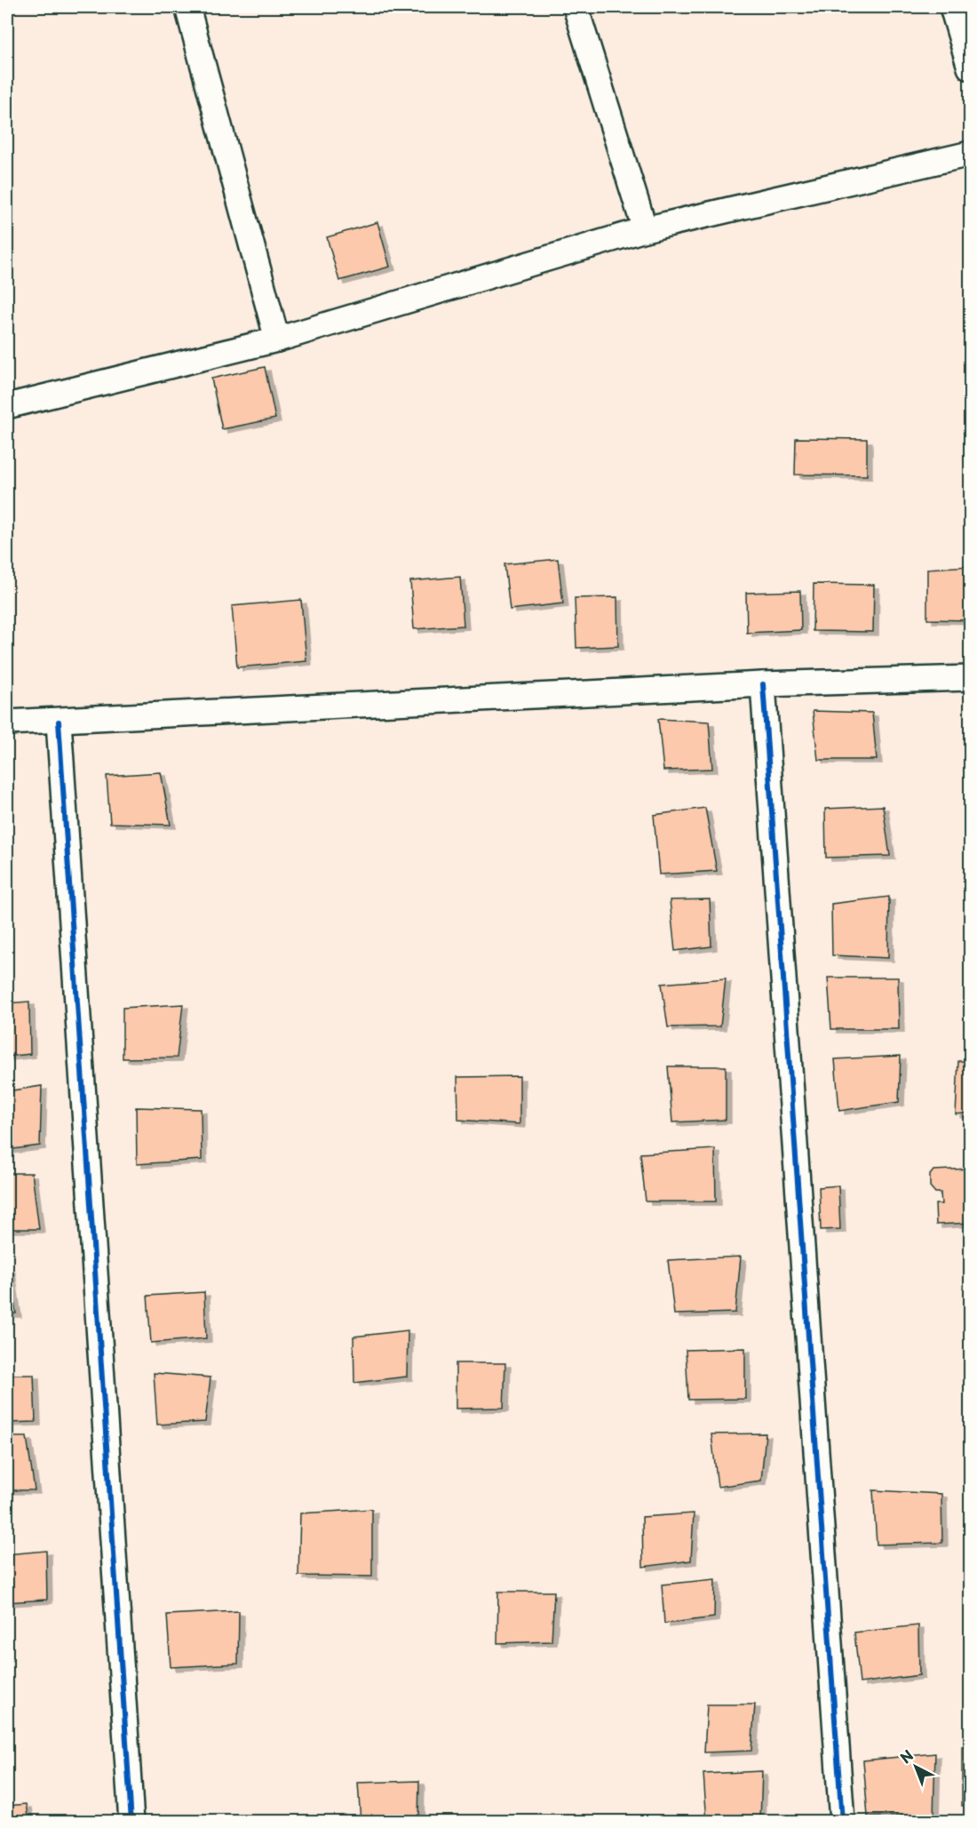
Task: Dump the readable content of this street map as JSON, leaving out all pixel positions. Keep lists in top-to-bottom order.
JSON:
{
  "north": "top left"
}
